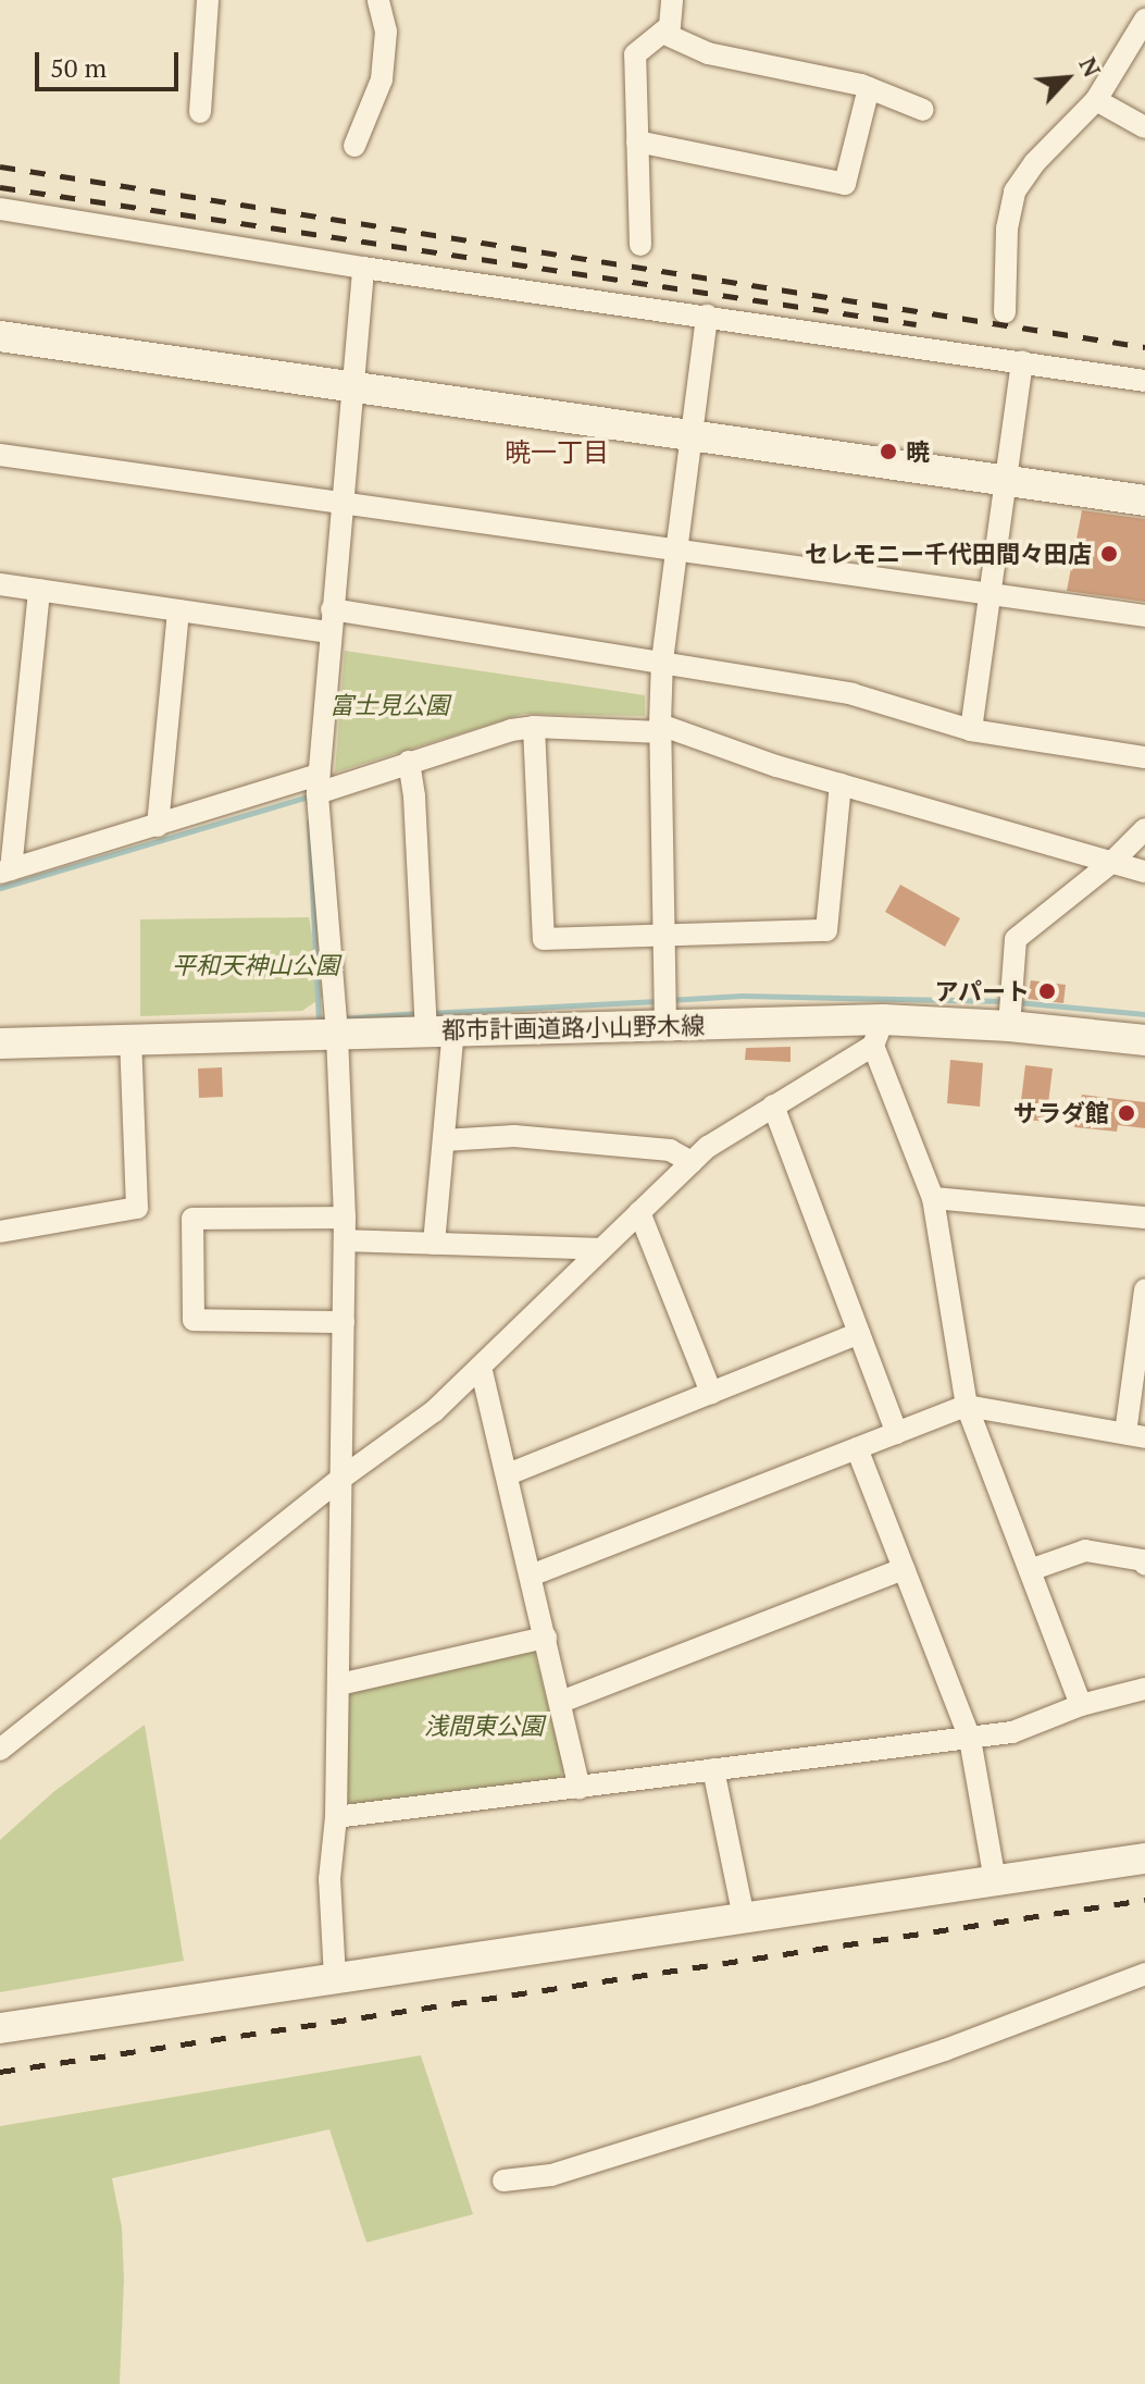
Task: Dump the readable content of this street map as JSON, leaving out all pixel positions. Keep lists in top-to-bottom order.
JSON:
{
  "streets": {
    "street": ["都市計画道路小山野木線"]
  },
  "districts": ["暁一丁目"],
  "parks": ["富士見公園", "平和天神山公園", "浅間東公園"],
  "places": [
    "暁",
    "セレモニー千代田間々田店",
    "アパート",
    "サラダ館"
  ],
  "scale_bar": "50 m",
  "north": "top right"
}
